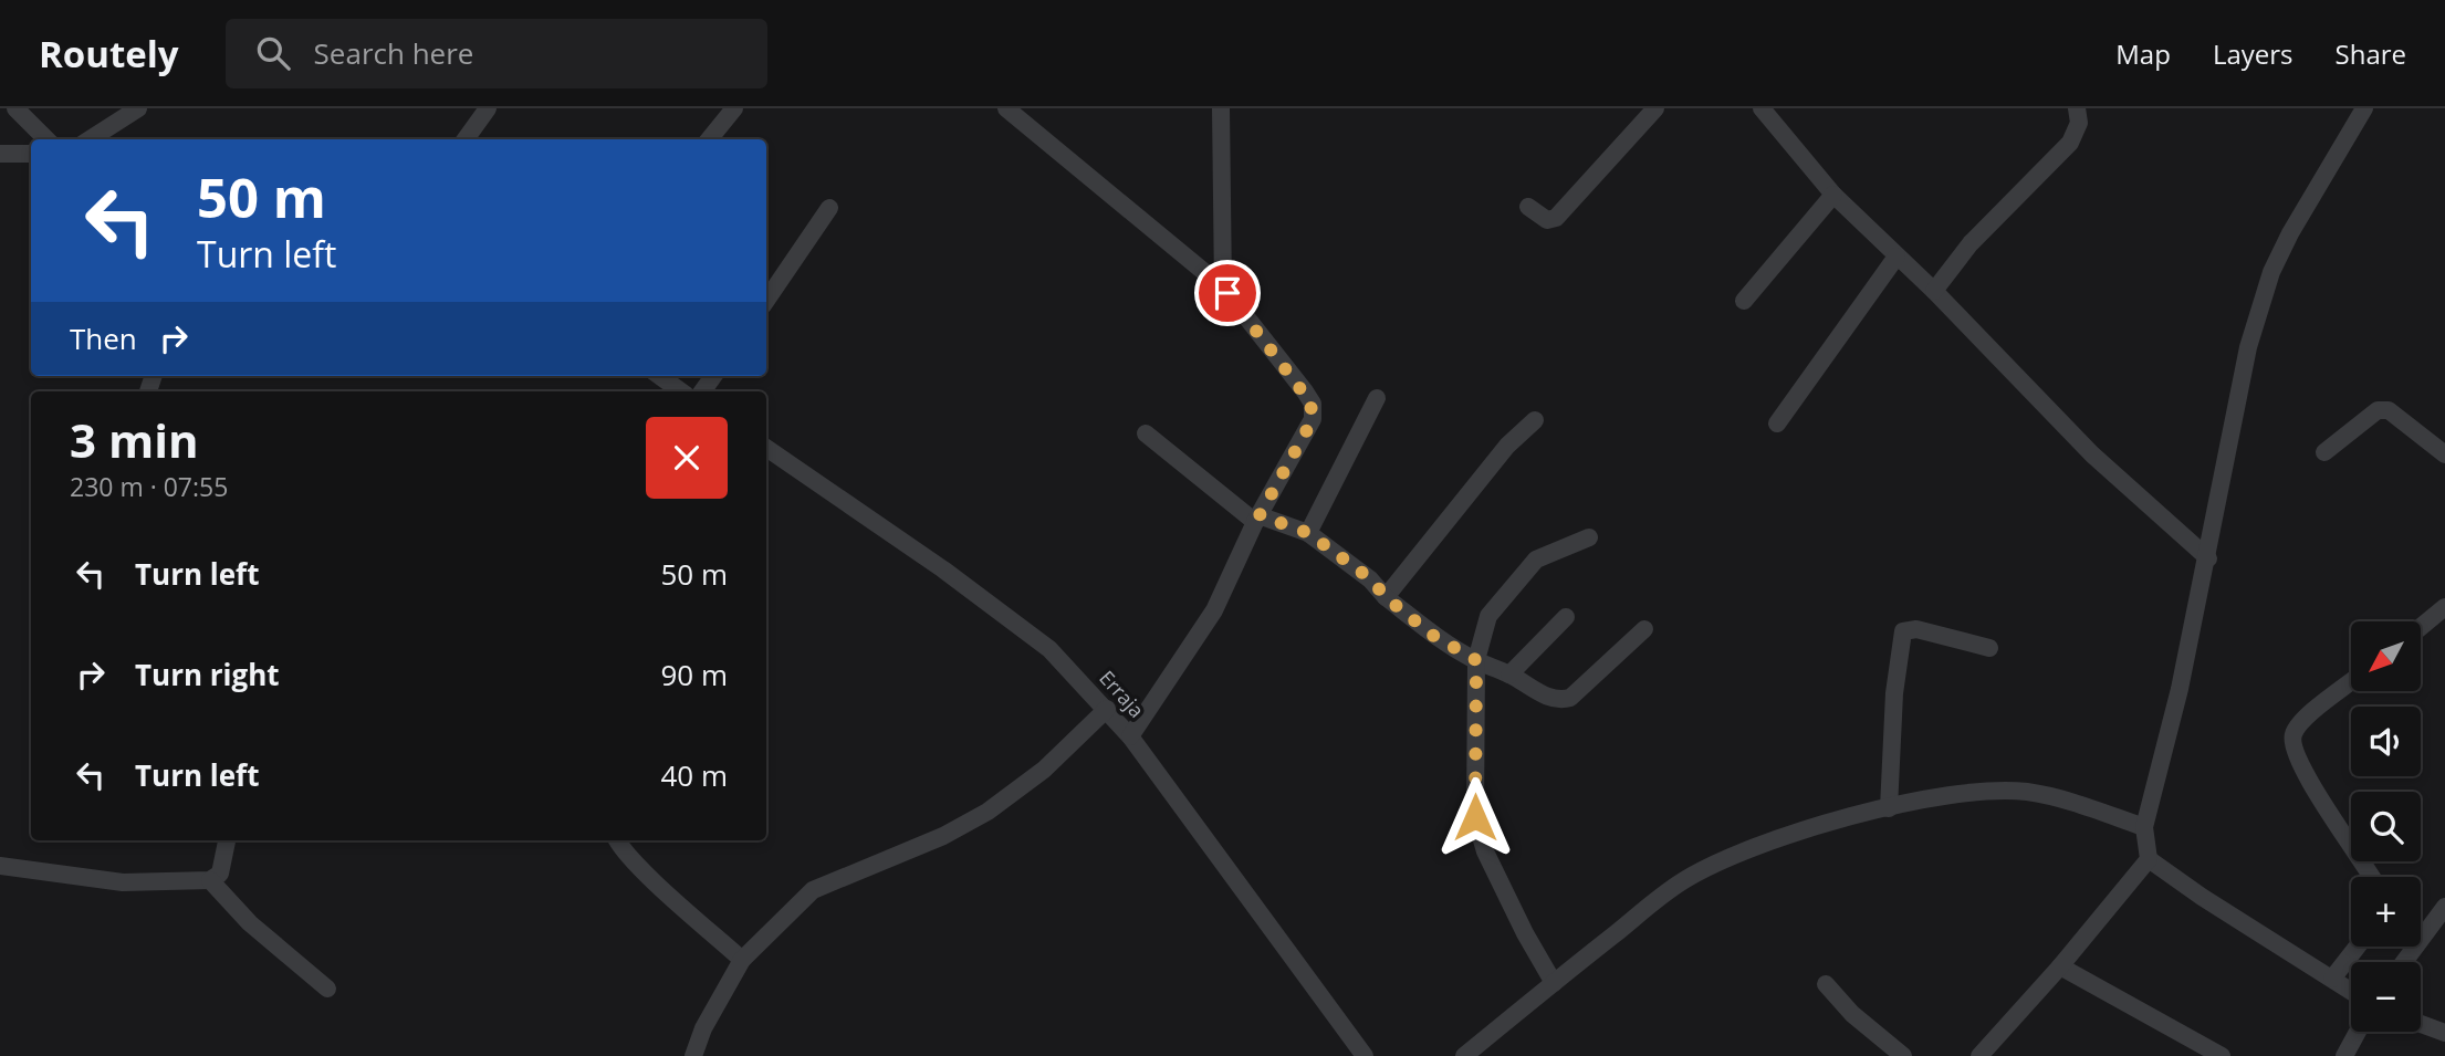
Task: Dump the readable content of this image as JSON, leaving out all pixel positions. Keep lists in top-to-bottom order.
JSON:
{
  "streets": {
    "street": ["Erraja"]
  },
  "north": "bottom left",
  "page": {
    "header": "Routely",
    "search": "Search here",
    "nav": ["Map", "Layers", "Share"],
    "turn": ["50 m", "Turn left"],
    "then": "Then",
    "heading": ["3 min", "230 m · 07:55"],
    "list": [
      {
        "name": "Turn left",
        "value": "50 m"
      },
      {
        "name": "Turn right",
        "value": "90 m"
      },
      {
        "name": "Turn left",
        "value": "40 m"
      }
    ],
    "map_buttons": ["+", "−"]
  }
}
